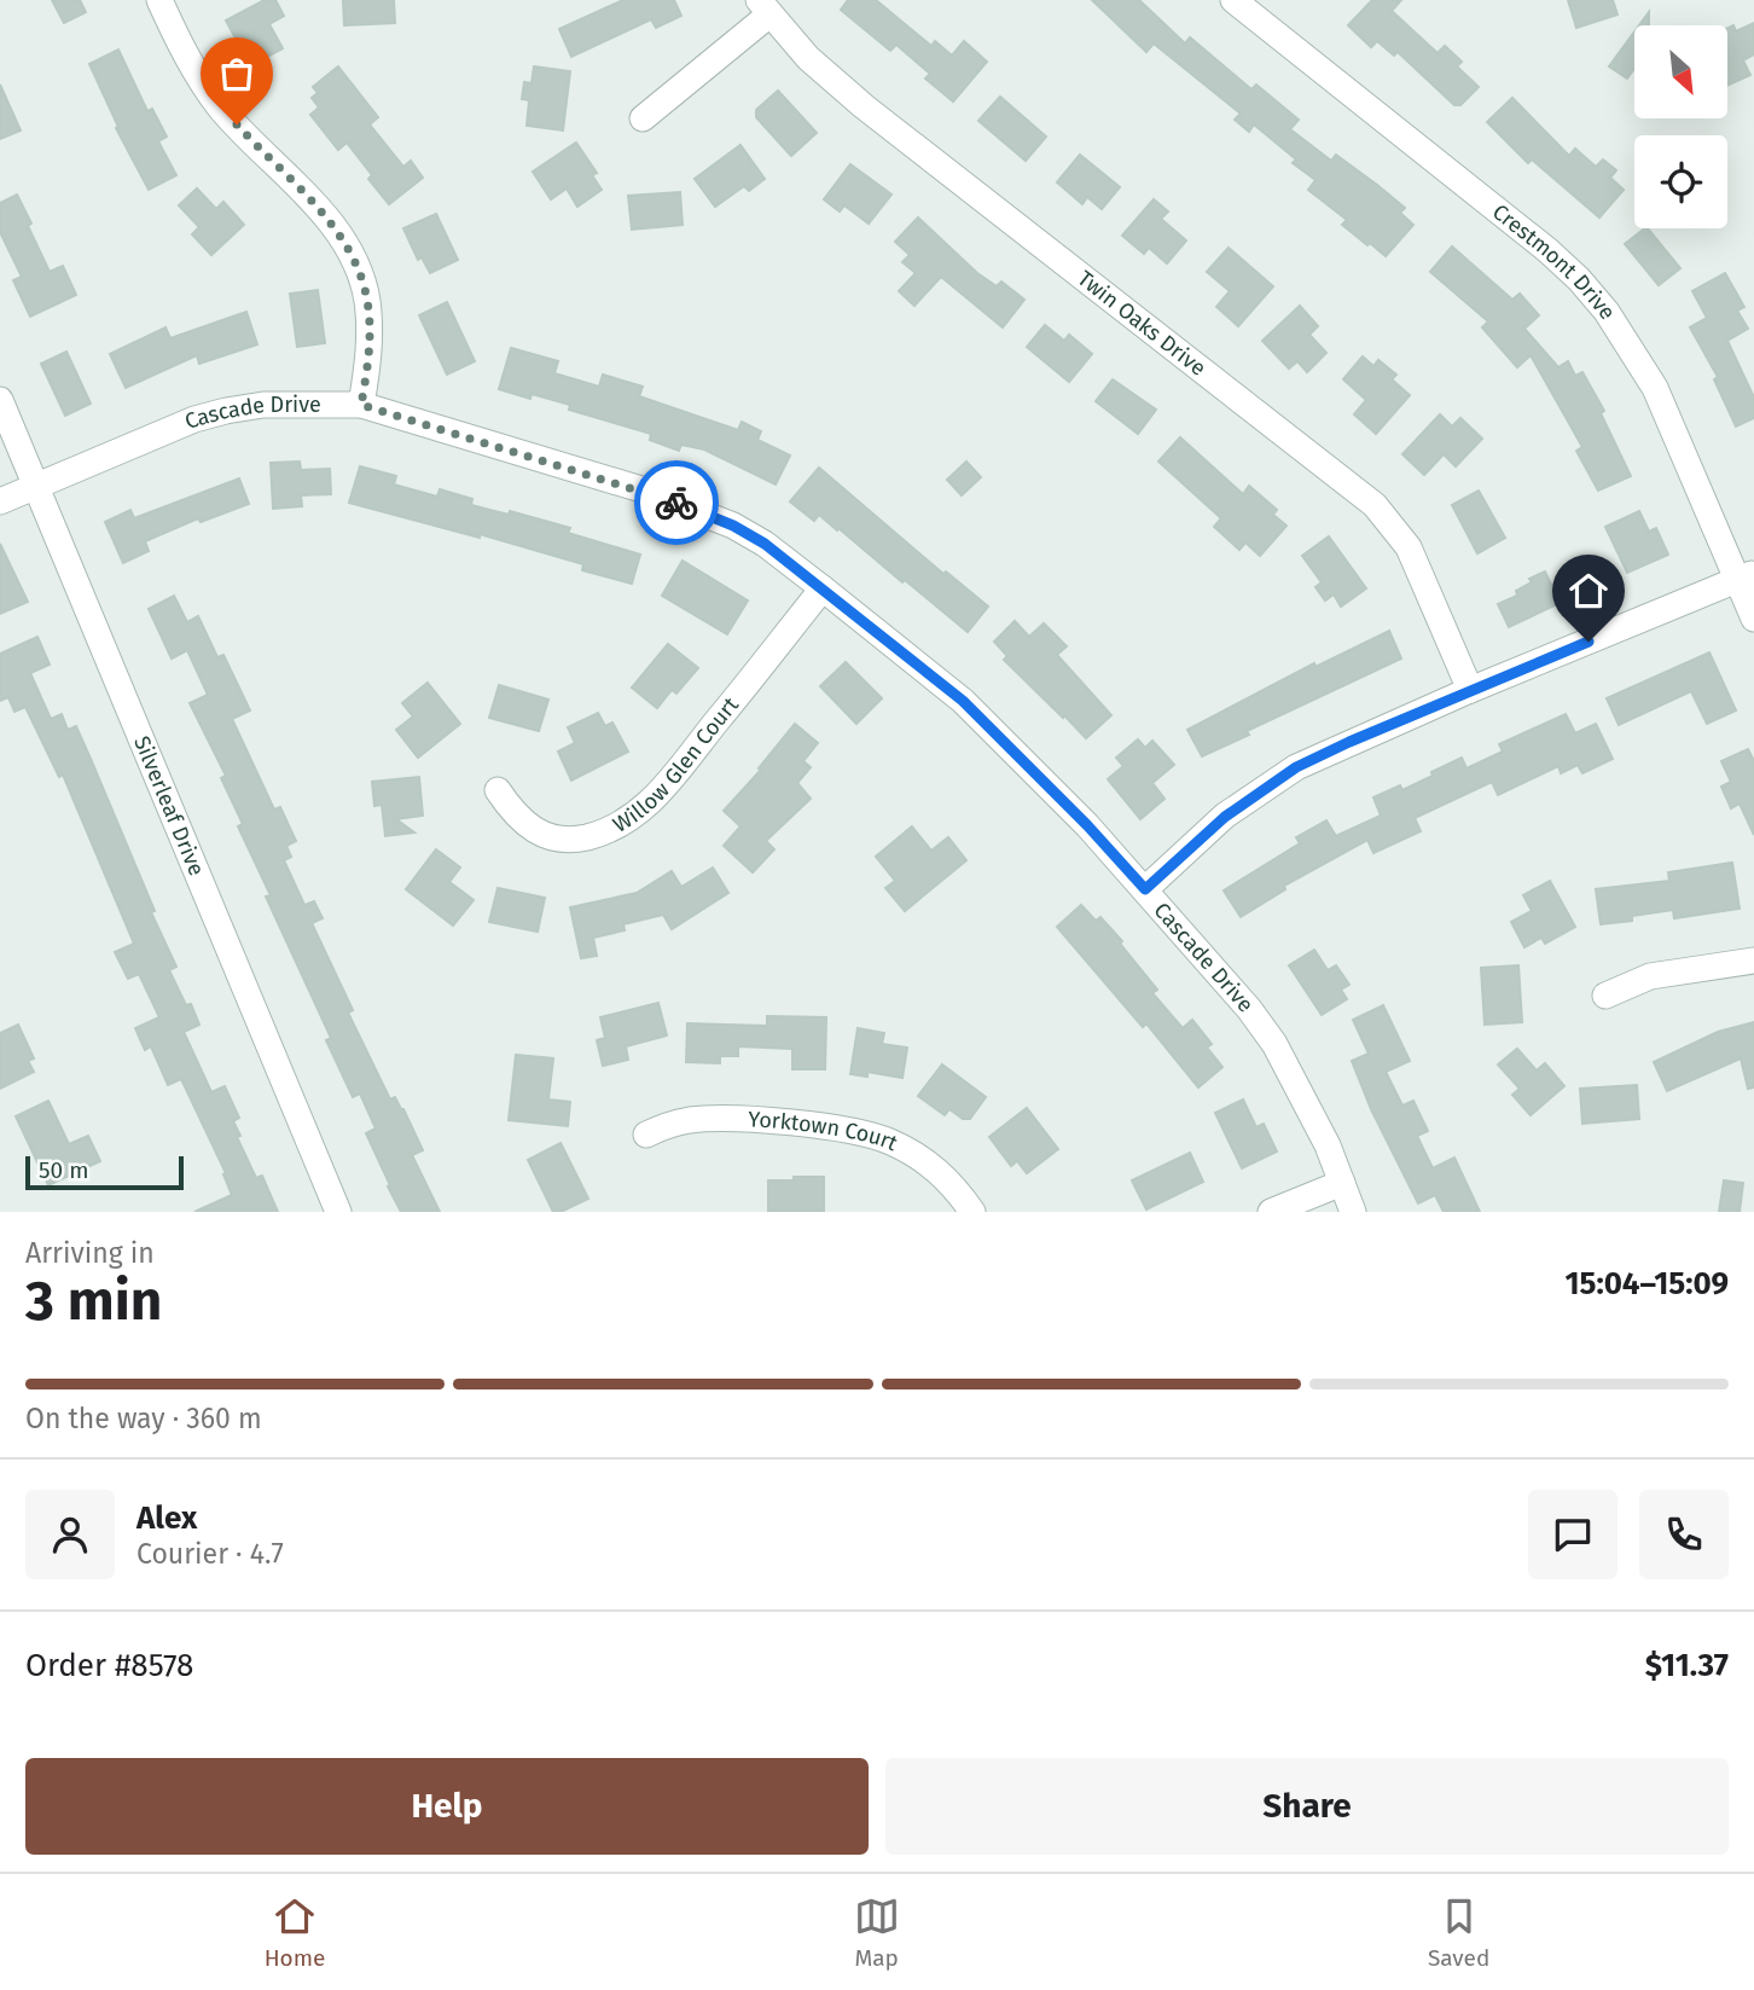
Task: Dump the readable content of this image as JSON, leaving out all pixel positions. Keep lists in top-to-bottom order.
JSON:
{
  "streets": {
    "street": [
      "Crestmont Drive",
      "Twin Oaks Drive",
      "Cascade Drive",
      "Willow Glen Court",
      "Silverleaf Drive",
      "Yorktown Court"
    ]
  },
  "crossings": [
    ["Cascade Drive", "Willow Glen Court"],
    ["Cascade Drive", "Silverleaf Drive"]
  ],
  "scale_bar": "50 m",
  "north": "bottom right",
  "page": {
    "scale": "50 m",
    "heading": ["3 min", "Arriving in", "15:04–15:09"],
    "panel": [
      "Alex",
      "Courier · 4.7",
      "Order #8578",
      "$11.37"
    ],
    "bar": "On the way · 360 m",
    "buttons": ["Help", "Share"],
    "tabs": ["Home", "Map", "Saved"]
  }
}
